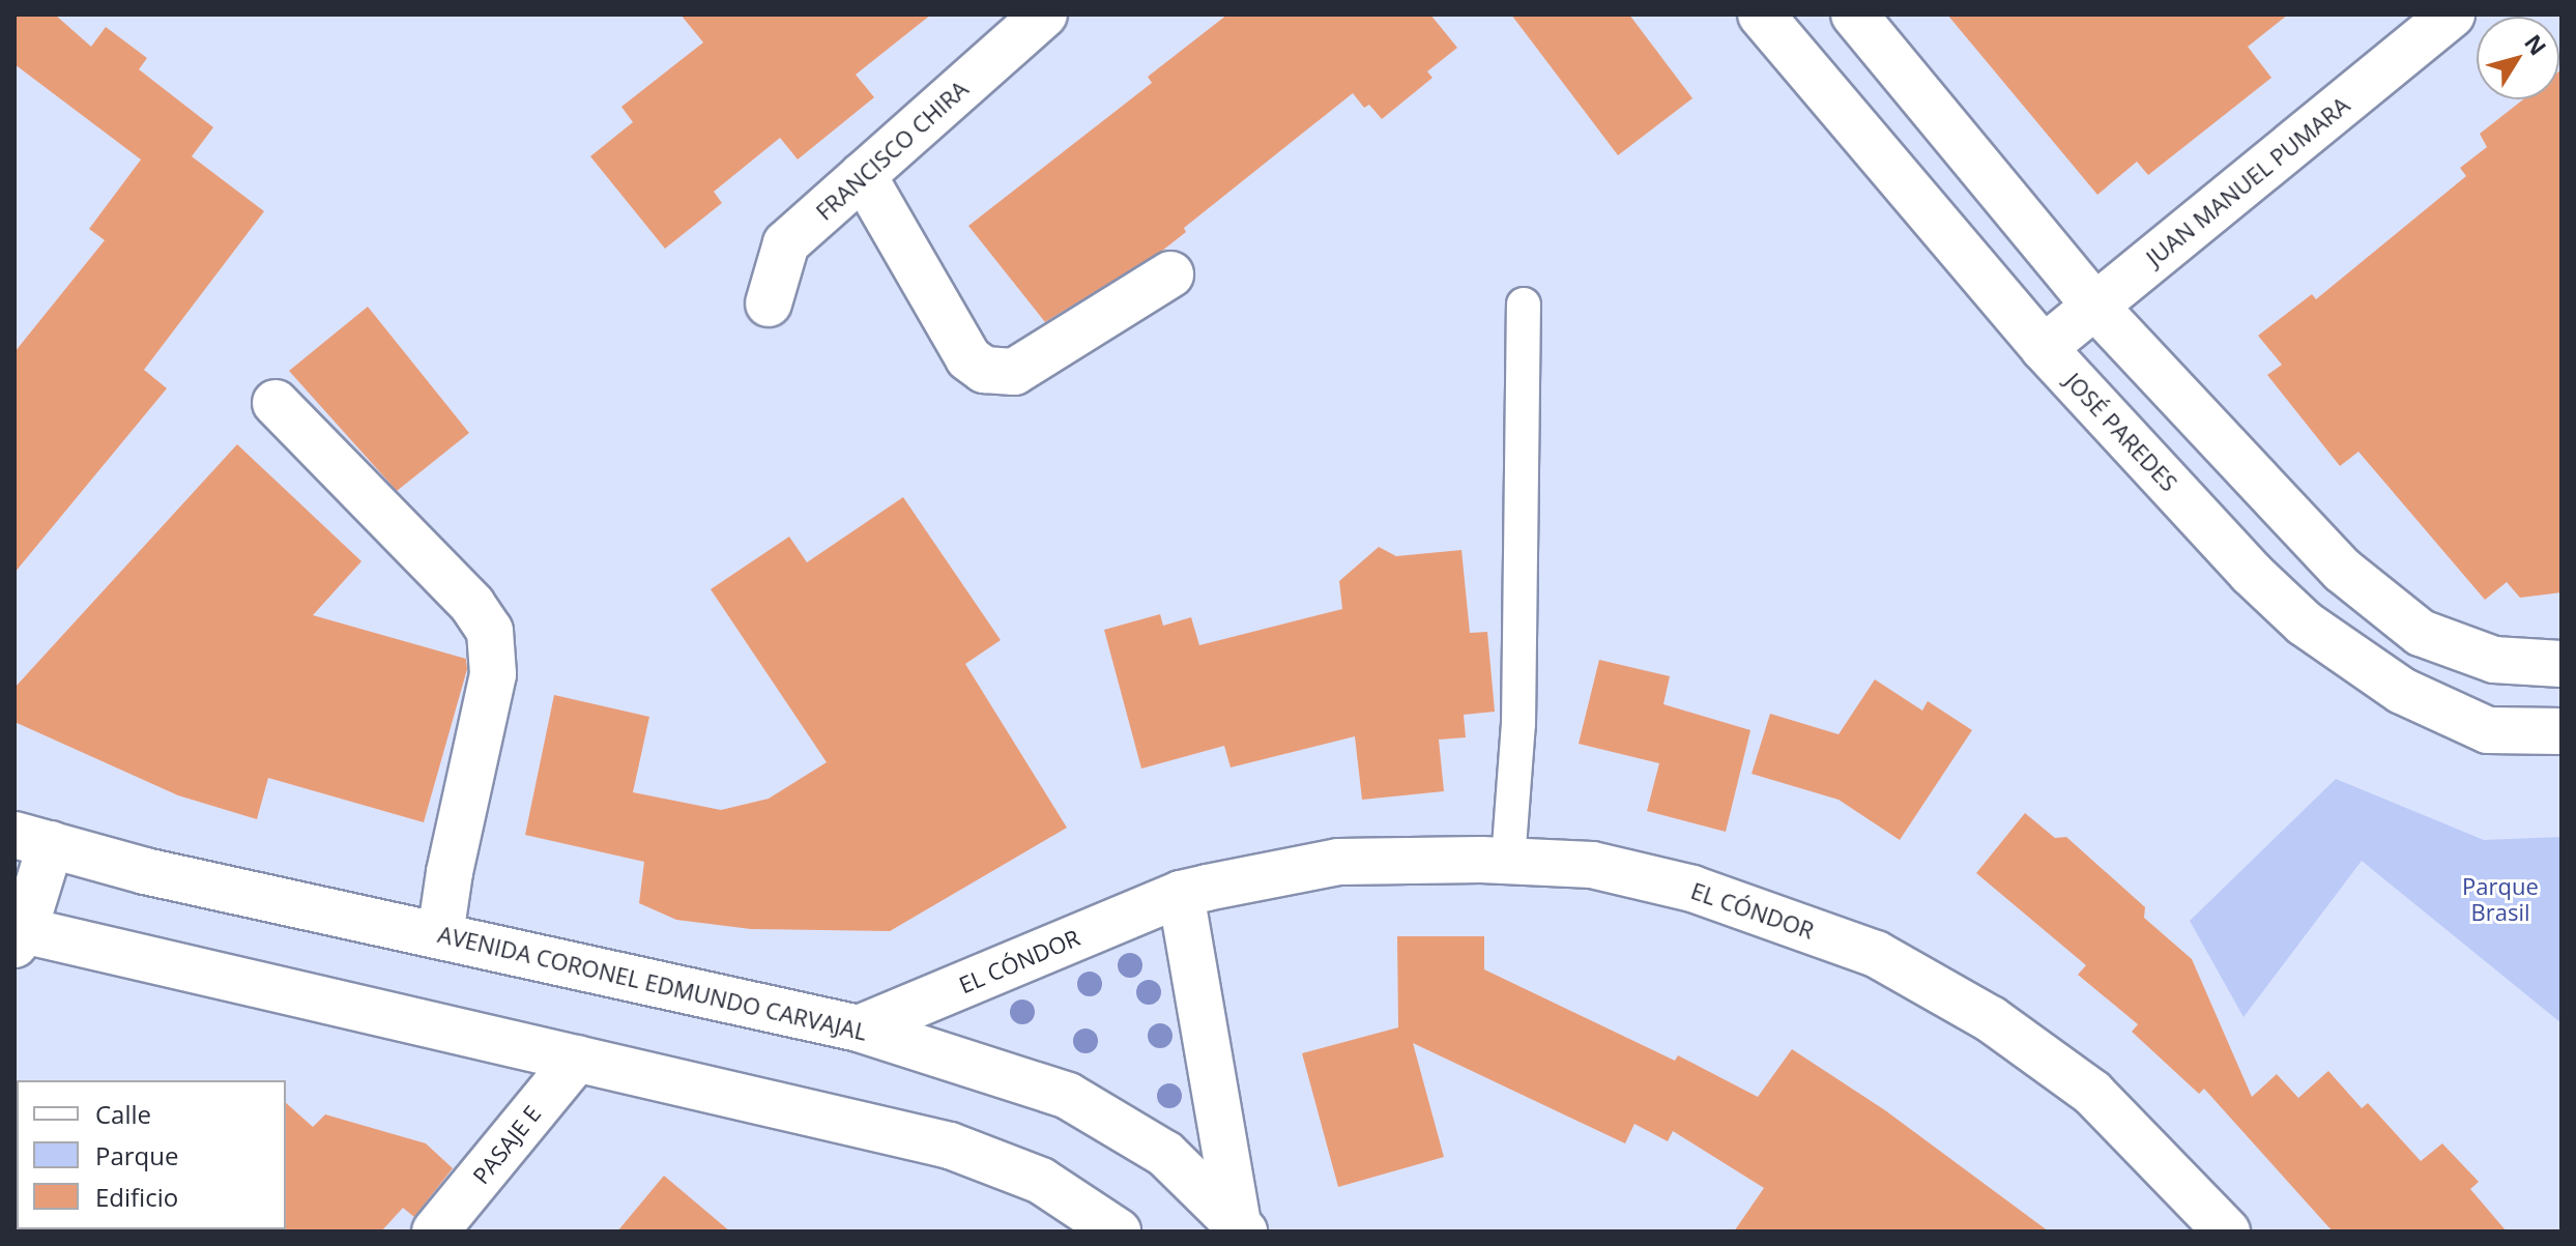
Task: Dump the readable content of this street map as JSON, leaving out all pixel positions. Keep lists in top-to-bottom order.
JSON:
{
  "streets": {
    "street": [
      "FRANCISCO CHIRA",
      "JUAN MANUEL PUMARA",
      "JOSÉ PAREDES",
      "EL CÓNDOR",
      "AVENIDA CORONEL EDMUNDO CARVAJAL",
      "PASAJE E"
    ]
  },
  "crossings": [
    ["JUAN MANUEL PUMARA", "JOSÉ PAREDES"],
    ["EL CÓNDOR", "AVENIDA CORONEL EDMUNDO CARVAJAL"]
  ],
  "parks": ["Parque Brasil"],
  "legend": ["Calle", "Parque", "Edificio"],
  "north": "top right"
}
